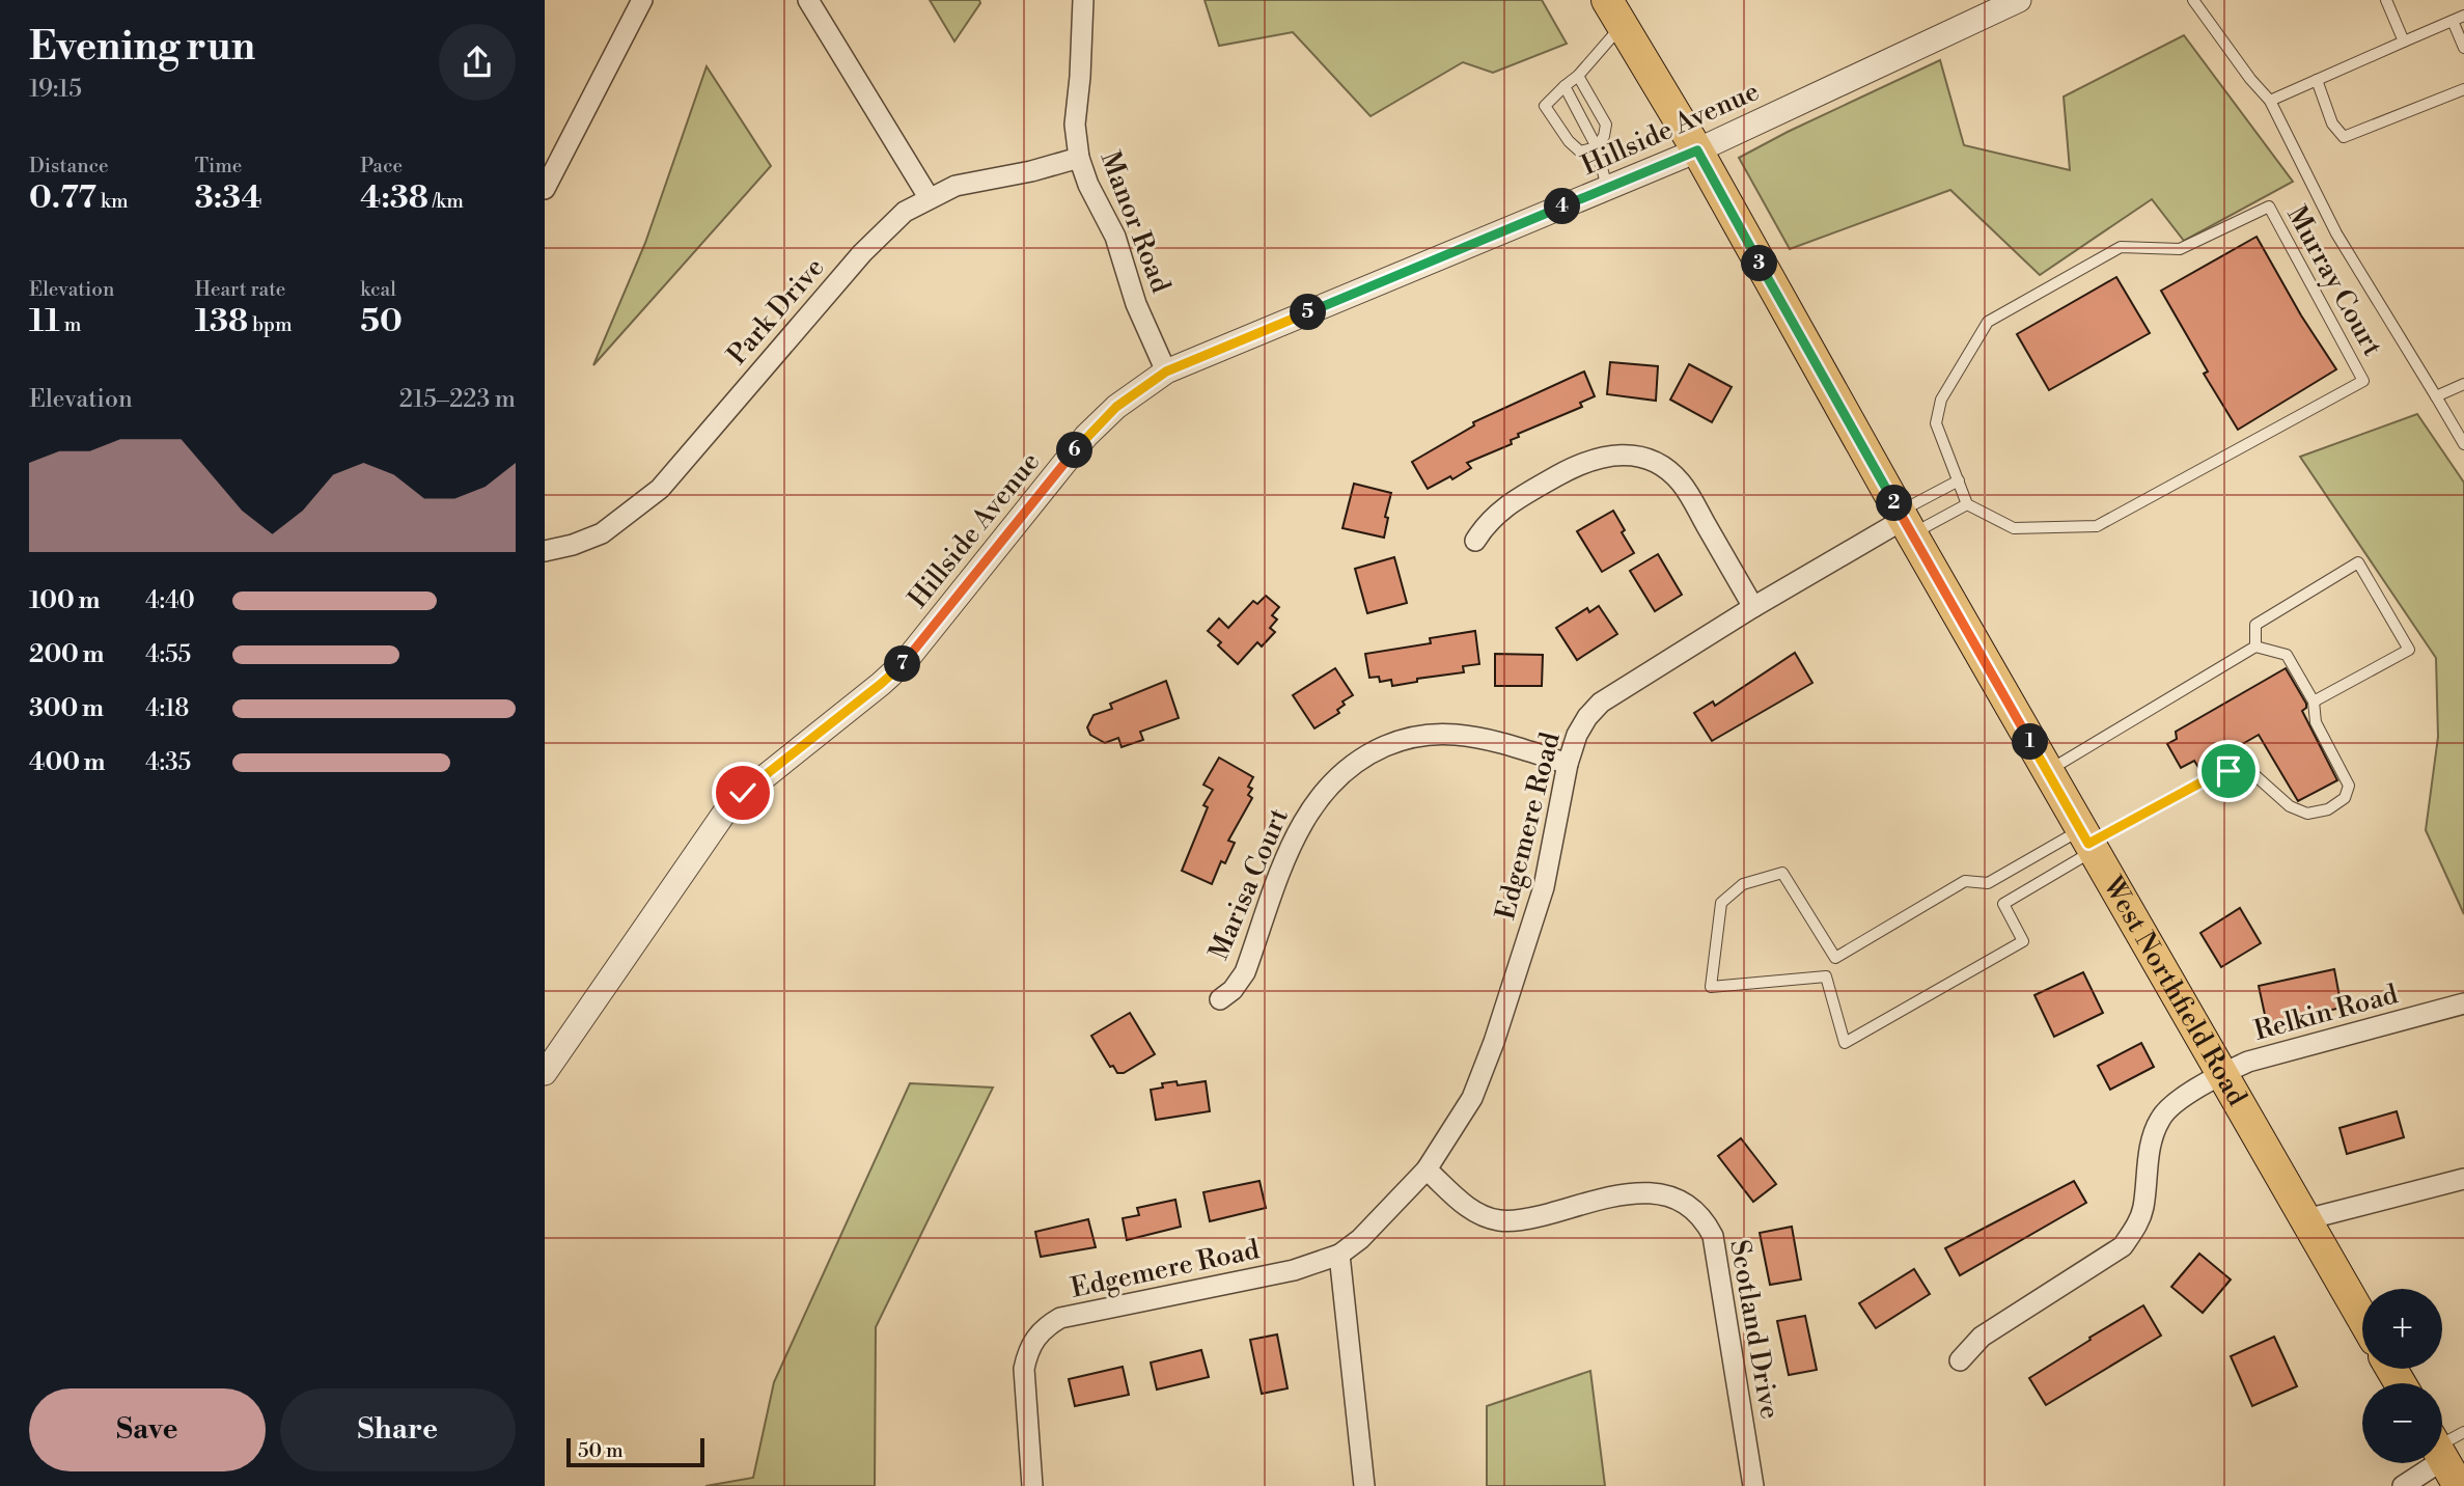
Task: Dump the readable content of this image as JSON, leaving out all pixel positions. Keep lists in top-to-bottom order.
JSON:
{
  "streets": {
    "main road": ["West Northfield Road"],
    "street": [
      "Hillside Avenue",
      "Manor Road",
      "Park Drive",
      "Edgemere Road",
      "Marisa Court",
      "Relkin Road",
      "Scotland Drive"
    ],
    "lane": ["Murray Court"]
  },
  "crossings": [
    ["Hillside Avenue", "Manor Road"],
    ["Hillside Avenue", "West Northfield Road"],
    ["Manor Road", "Park Drive"],
    ["Edgemere Road", "Marisa Court"],
    ["Edgemere Road", "West Northfield Road"],
    ["Edgemere Road", "Scotland Drive"],
    ["West Northfield Road", "Relkin Road"]
  ],
  "scale_bar": "50 m",
  "page": {
    "heading": ["Evening run", "19:15"],
    "stats": [
      ["Distance", "0.77 km"],
      ["Time", "3:34"],
      ["Pace", "4:38 /km"],
      ["Elevation", "11 m"],
      ["Heart rate", "138 bpm"],
      ["kcal", "50"]
    ],
    "pins": [
      "4",
      "3",
      "5",
      "6",
      "2",
      "7",
      "1"
    ],
    "chart": ["Elevation", "215–223 m"],
    "list": [
      {
        "name": "100 m",
        "note": "4:40"
      },
      {
        "name": "200 m",
        "note": "4:55"
      },
      {
        "name": "300 m",
        "note": "4:18"
      },
      {
        "name": "400 m",
        "note": "4:35"
      }
    ],
    "map_buttons": ["+", "−"],
    "buttons": ["Save", "Share"],
    "scale": "50 m"
  }
}
